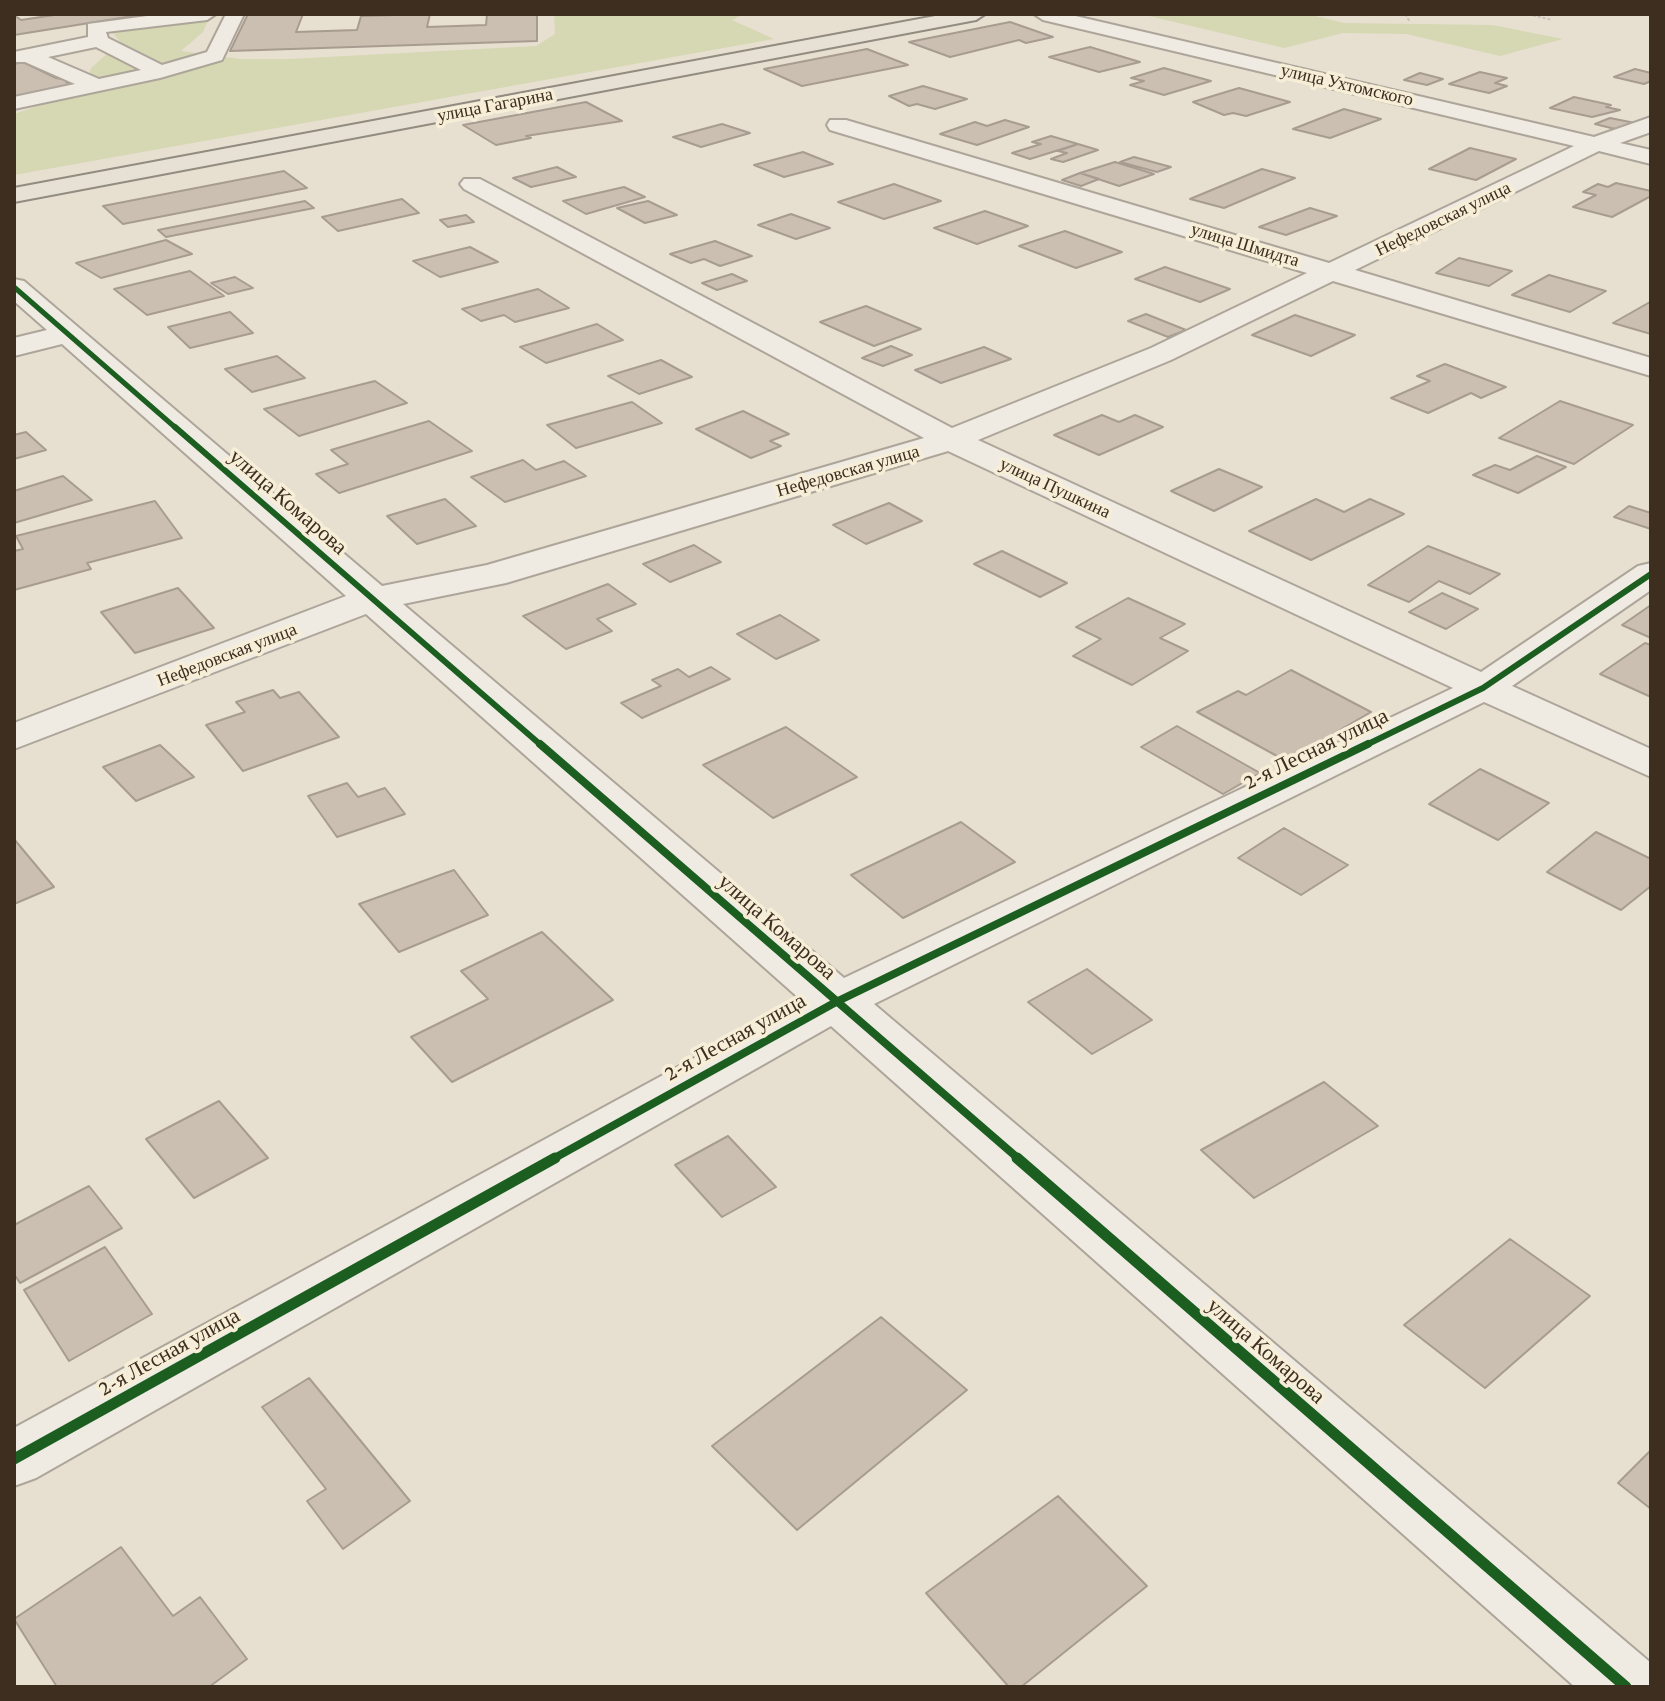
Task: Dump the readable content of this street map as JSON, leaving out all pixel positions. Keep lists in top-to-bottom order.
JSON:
{
  "streets": {
    "main road": ["улица Гагарина"],
    "street": [
      "улица Ухтомского",
      "Нефедовская улица",
      "улица Шмидта",
      "улица Пушкина",
      "улица Комарова",
      "2-я Лесная улица"
    ]
  },
  "crossings": [
    ["улица Ухтомского", "Нефедовская улица"],
    ["Нефедовская улица", "улица Шмидта"],
    ["Нефедовская улица", "улица Пушкина"],
    ["Нефедовская улица", "улица Комарова"],
    ["улица Пушкина", "2-я Лесная улица"],
    ["улица Комарова", "2-я Лесная улица"]
  ]
}
